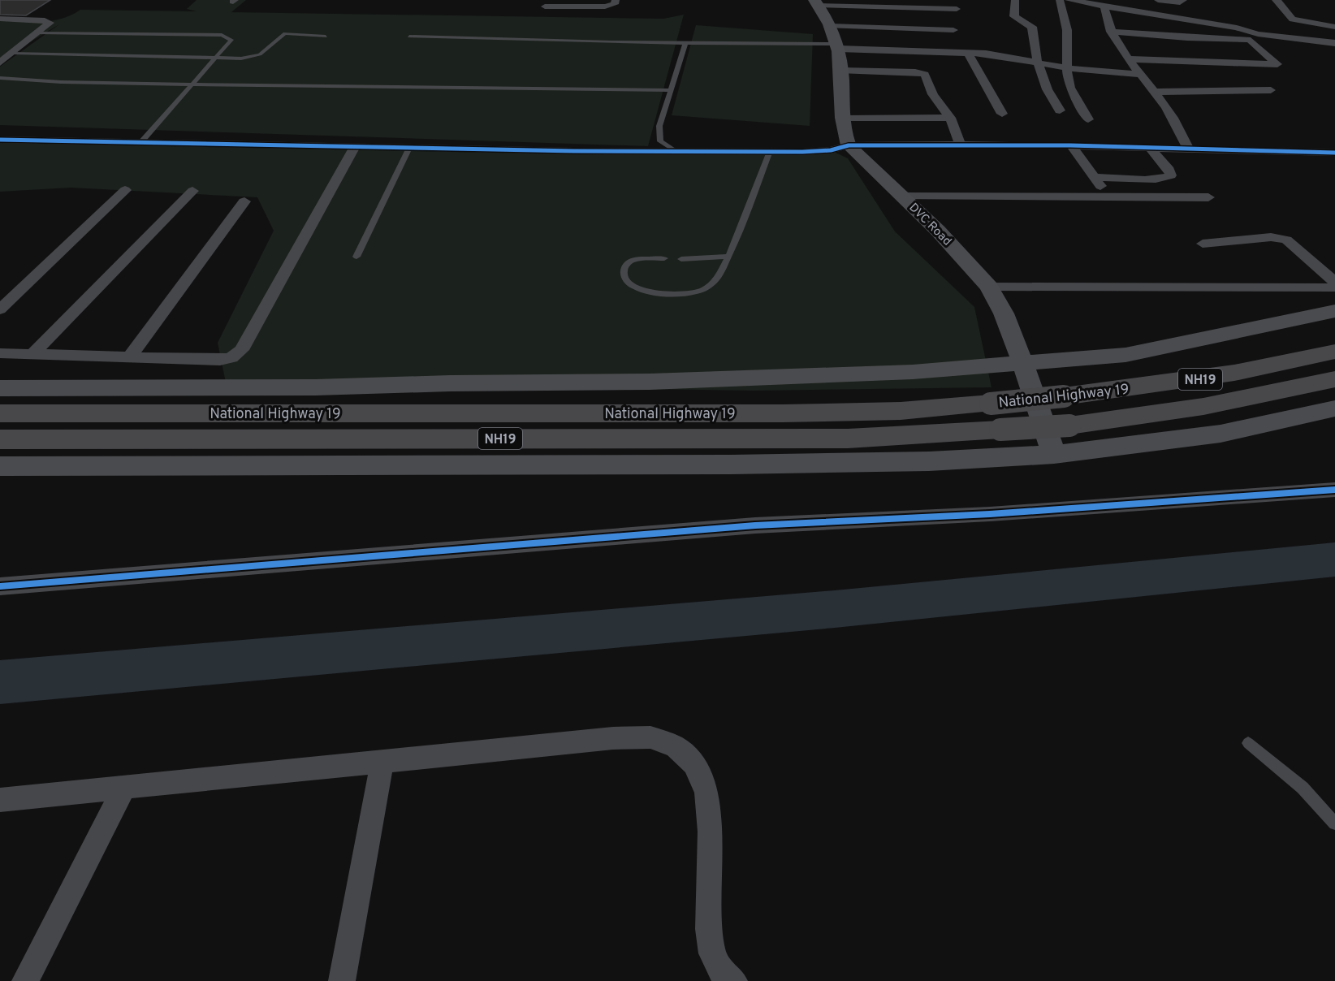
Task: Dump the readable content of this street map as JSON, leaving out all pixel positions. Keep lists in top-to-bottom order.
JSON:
{
  "streets": {
    "highway": ["NH19", "National Highway 19"],
    "main road": ["DVC Road"]
  }
}
